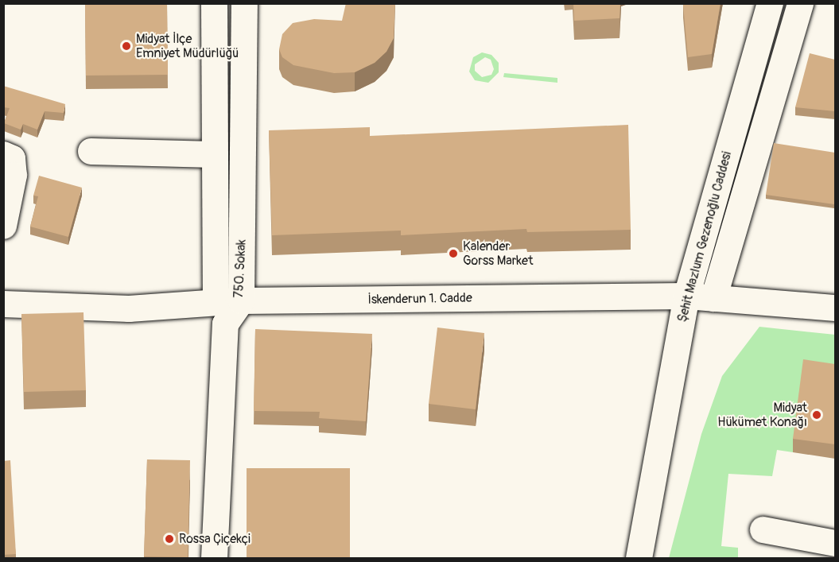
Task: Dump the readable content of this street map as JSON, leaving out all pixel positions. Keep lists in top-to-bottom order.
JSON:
{
  "streets": {
    "street": ["Şehit Mazlum Gezenoğlu Caddesi", "750. Sokak", "İskenderun 1. Cadde"]
  },
  "crossings": [
    ["Şehit Mazlum Gezenoğlu Caddesi", "İskenderun 1. Cadde"],
    ["750. Sokak", "İskenderun 1. Cadde"]
  ],
  "places": [
    "Midyat İlçe Emniyet Müdürlüğü",
    "Kalender Gorss Market",
    "Midyat Hükümet Konağı",
    "Rossa Çiçekçi"
  ]
}
